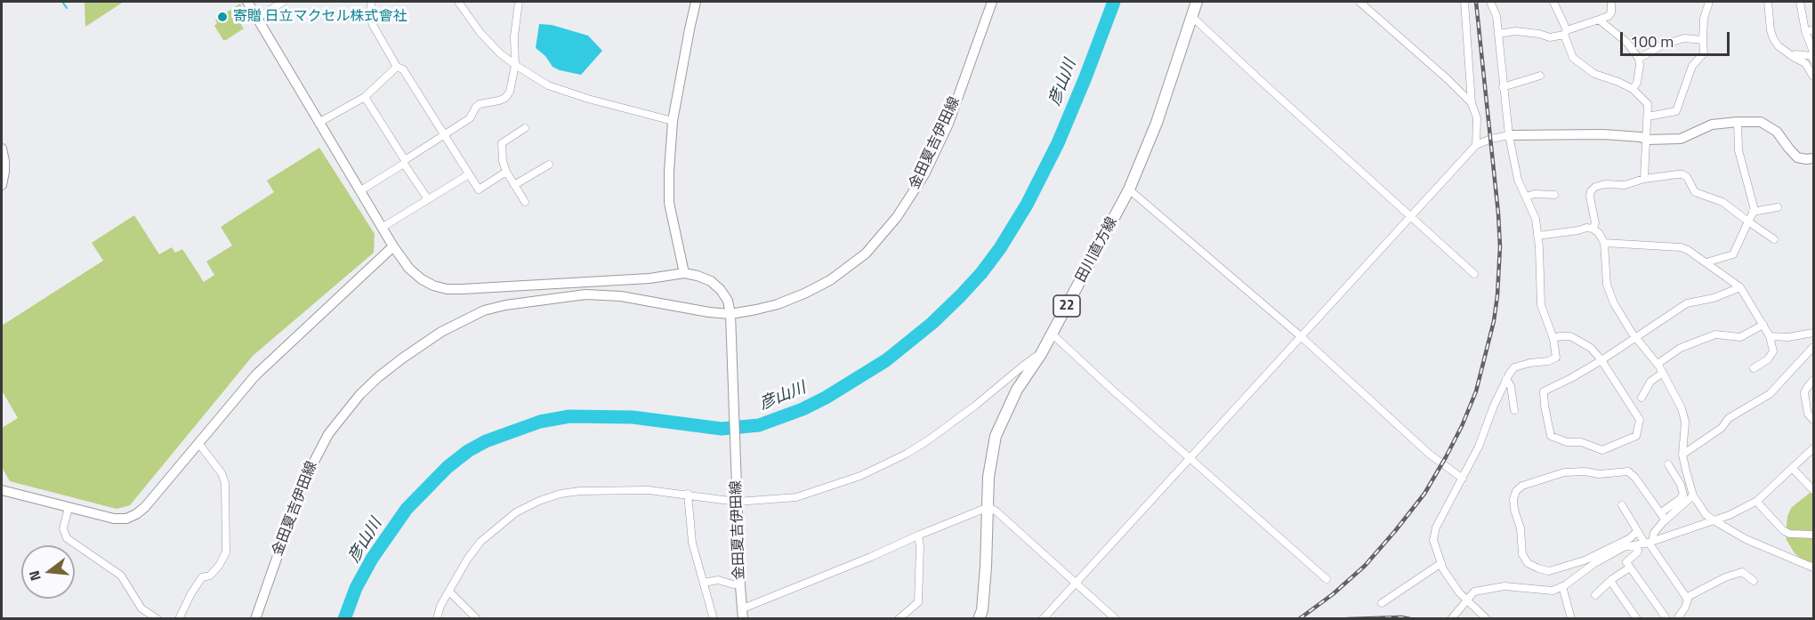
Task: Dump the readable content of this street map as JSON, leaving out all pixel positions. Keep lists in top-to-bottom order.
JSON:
{
  "streets": {
    "main road": ["金田夏吉伊田線", "田川直方線", "22"]
  },
  "water": ["彦山川"],
  "places": ["寄贈 日立マクセル株式會社"],
  "scale_bar": "100 m",
  "north": "left"
}
